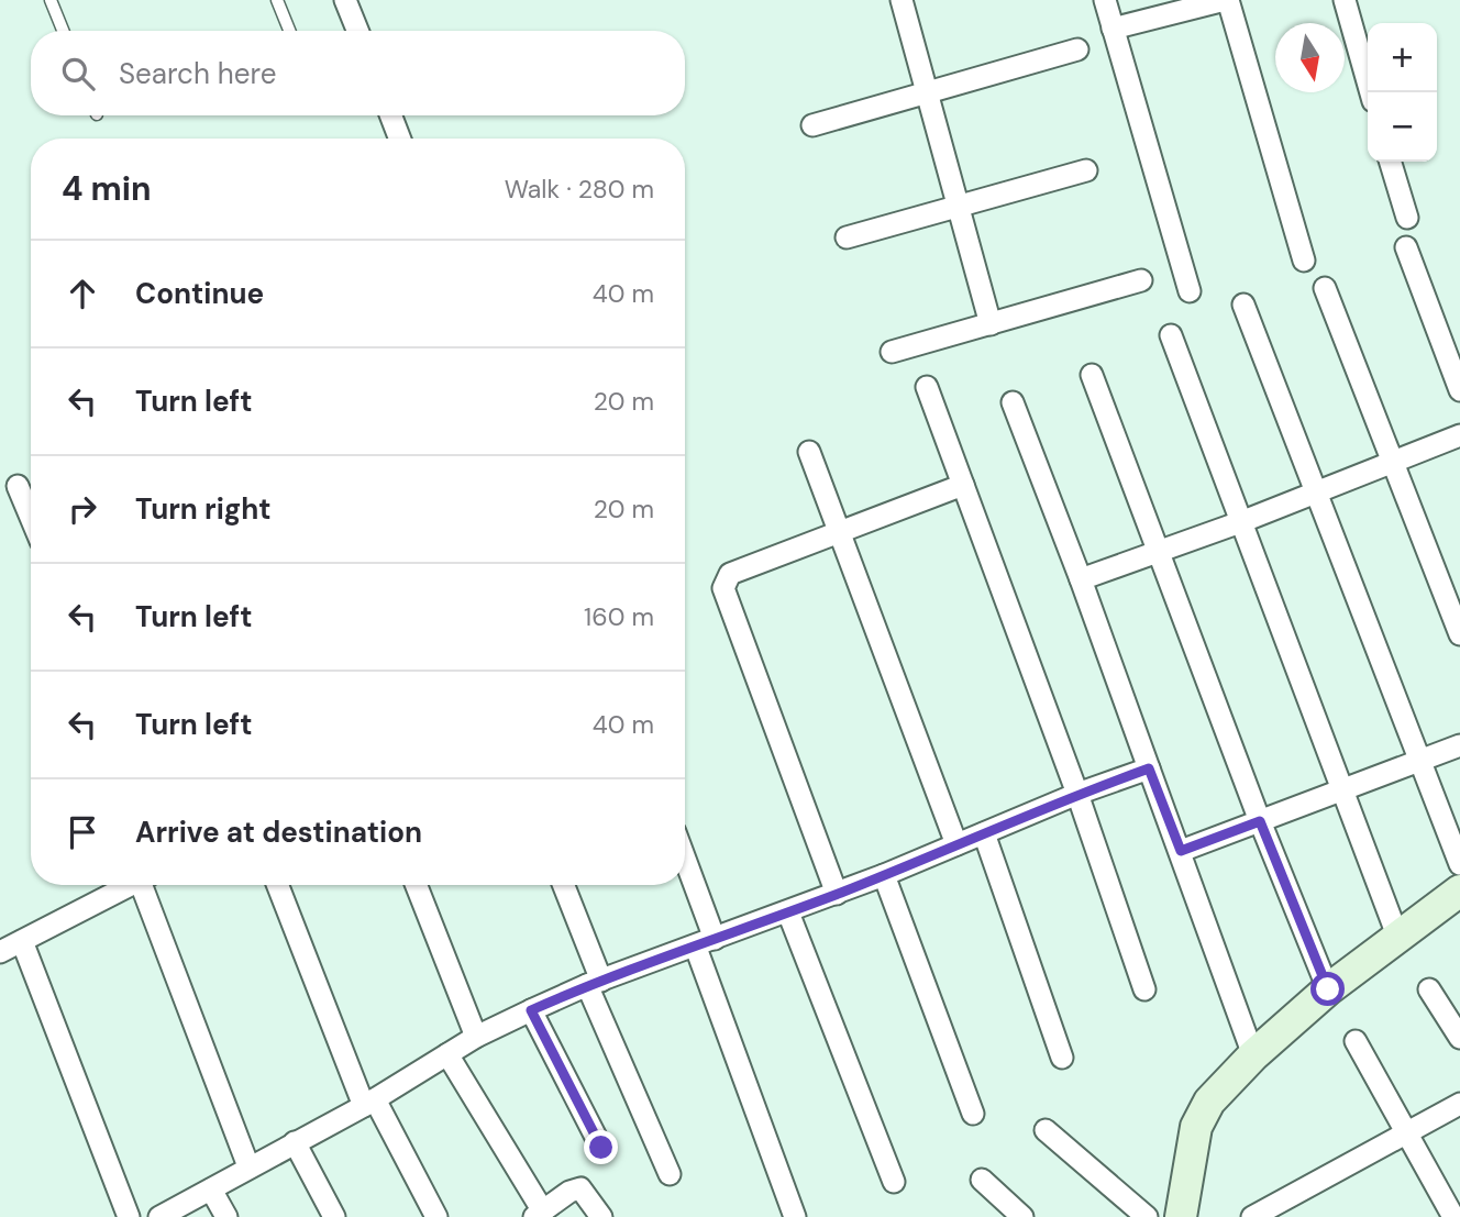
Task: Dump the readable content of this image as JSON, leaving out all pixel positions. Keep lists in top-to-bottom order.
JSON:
{
  "north": "bottom",
  "page": {
    "map_buttons": ["+", "−"],
    "search": "Search here",
    "heading": ["4 min", "Walk · 280 m"],
    "list": [
      ["Continue", "40 m"],
      ["Turn left", "20 m"],
      ["Turn right", "20 m"],
      ["Turn left", "160 m"],
      ["Turn left", "40 m"],
      "Arrive at destination"
    ]
  }
}
